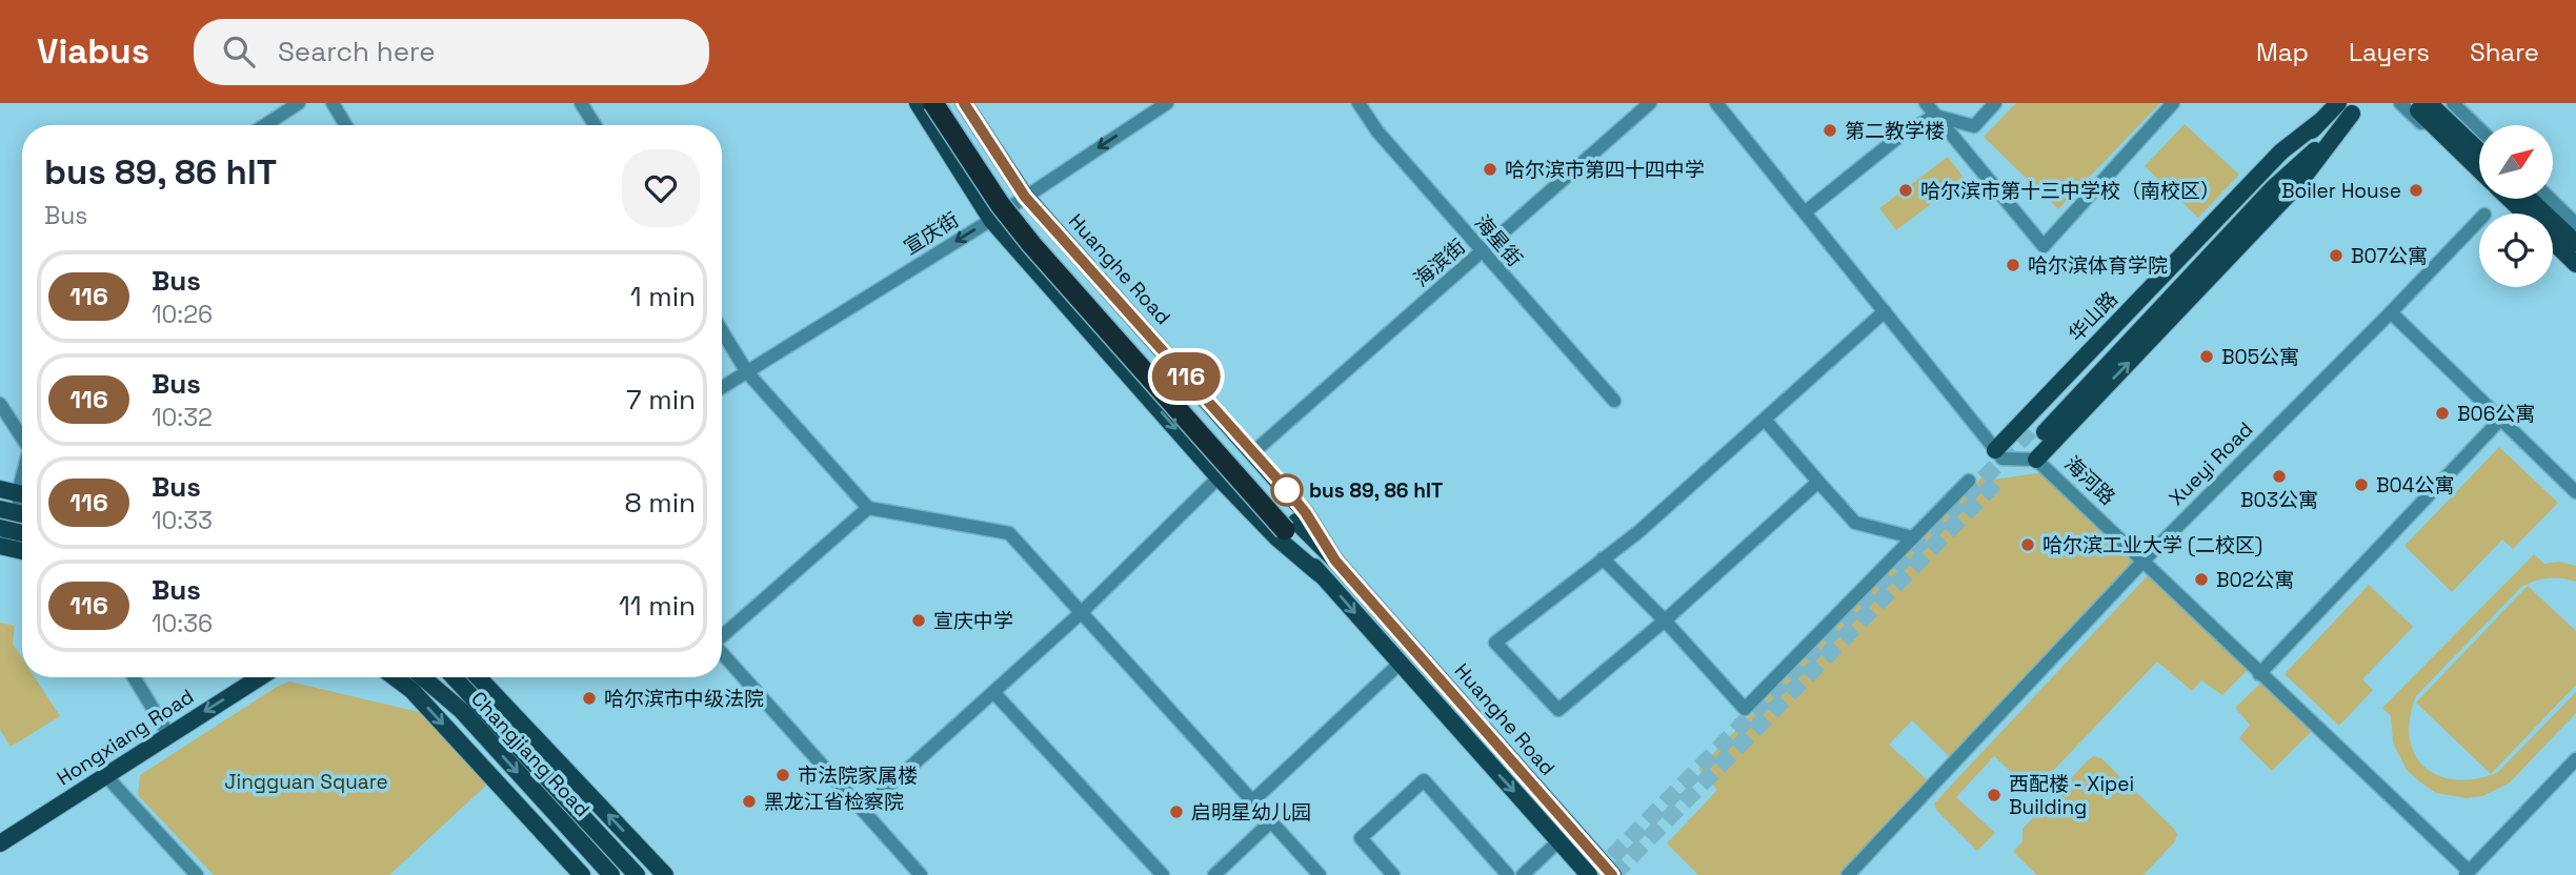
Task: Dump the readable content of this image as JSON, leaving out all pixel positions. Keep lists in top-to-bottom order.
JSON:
{
  "streets": {
    "main road": [
      "Huanghe Road",
      "华山路",
      "Hongxiang Road",
      "Changjiang Road"
    ],
    "street": [
      "宣庆街",
      "海星街",
      "海滨街",
      "Xueyi Road",
      "海河路"
    ]
  },
  "crossings": [
    ["宣庆街", "Huanghe Road"],
    ["海星街", "海滨街"],
    ["海滨街", "Huanghe Road"],
    ["华山路", "海河路"],
    ["Xueyi Road", "海河路"]
  ],
  "one_way": ["宣庆街"],
  "parks": ["Jingguan Square"],
  "places": [
    "第二教学楼",
    "哈尔滨市第四十四中学",
    "哈尔滨市第十三中学校（南校区）",
    "Boiler House",
    "B07公寓",
    "哈尔滨体育学院",
    "B05公寓",
    "B06公寓",
    "B03公寓",
    "B04公寓",
    "bus 89, 86 hIT",
    "哈尔滨工业大学 (二校区)",
    "B02公寓",
    "宣庆中学",
    "哈尔滨市中级法院",
    "市法院家属楼",
    "西配楼 - Xipei Building",
    "黑龙江省检察院",
    "启明星幼儿园"
  ],
  "lines": ["bus line 116"],
  "north": "top right",
  "page": {
    "header": "Viabus",
    "search": "Search here",
    "nav": ["Map", "Layers", "Share"],
    "on_map": "116",
    "heading": ["bus 89, 86 hIT", "Bus"],
    "list": [
      {
        "mark": "116",
        "name": "Bus",
        "note": "10:26",
        "value": "1 min"
      },
      {
        "mark": "116",
        "name": "Bus",
        "note": "10:32",
        "value": "7 min"
      },
      {
        "mark": "116",
        "name": "Bus",
        "note": "10:33",
        "value": "8 min"
      },
      {
        "mark": "116",
        "name": "Bus",
        "note": "10:36",
        "value": "11 min"
      }
    ]
  }
}
